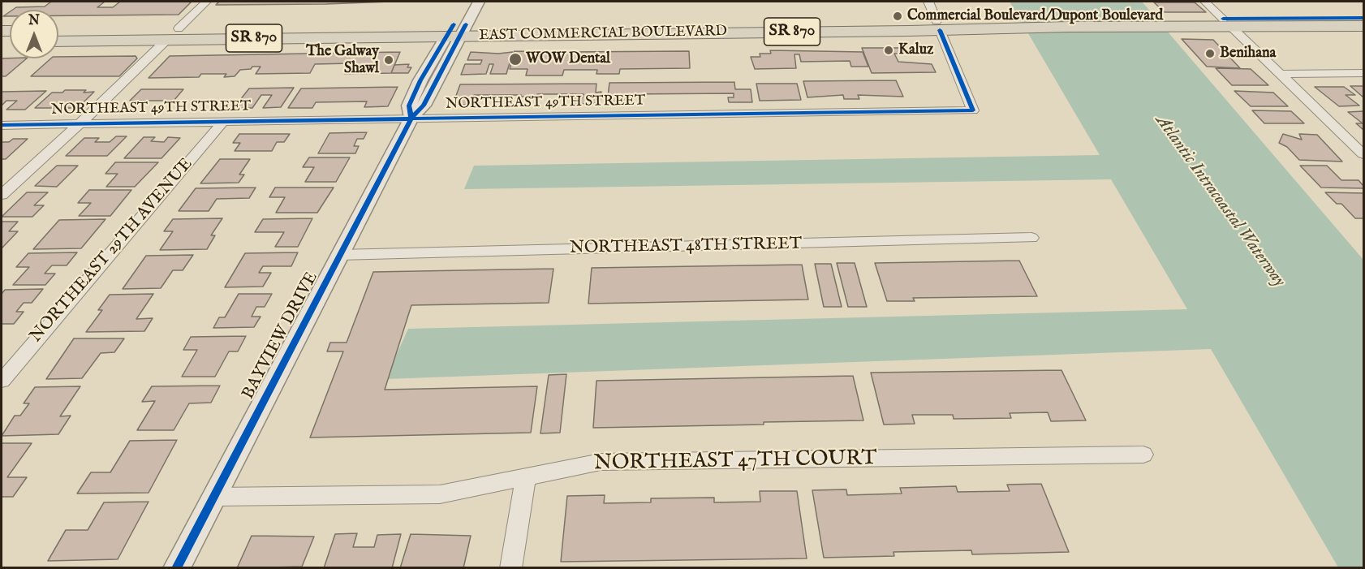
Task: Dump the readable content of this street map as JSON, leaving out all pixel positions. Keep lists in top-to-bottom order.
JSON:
{
  "streets": {
    "main road": ["SR 870", "EAST COMMERCIAL BOULEVARD"],
    "street": [
      "NORTHEAST 49TH STREET",
      "NORTHEAST 48TH STREET",
      "NORTHEAST 29TH AVENUE",
      "BAYVIEW DRIVE",
      "NORTHEAST 47TH COURT"
    ]
  },
  "crossings": [
    ["SR 870", "EAST COMMERCIAL BOULEVARD"],
    ["EAST COMMERCIAL BOULEVARD", "NORTHEAST 49TH STREET"],
    ["EAST COMMERCIAL BOULEVARD", "BAYVIEW DRIVE"],
    ["NORTHEAST 49TH STREET", "NORTHEAST 29TH AVENUE"],
    ["NORTHEAST 49TH STREET", "BAYVIEW DRIVE"],
    ["NORTHEAST 48TH STREET", "BAYVIEW DRIVE"],
    ["BAYVIEW DRIVE", "NORTHEAST 47TH COURT"]
  ],
  "water": ["Atlantic Intracoastal Waterway"],
  "places": [
    "Commercial Boulevard/Dupont Boulevard",
    "Kaluz",
    "Benihana",
    "WOW Dental",
    "The Galway Shawl"
  ],
  "north": "top"
}
